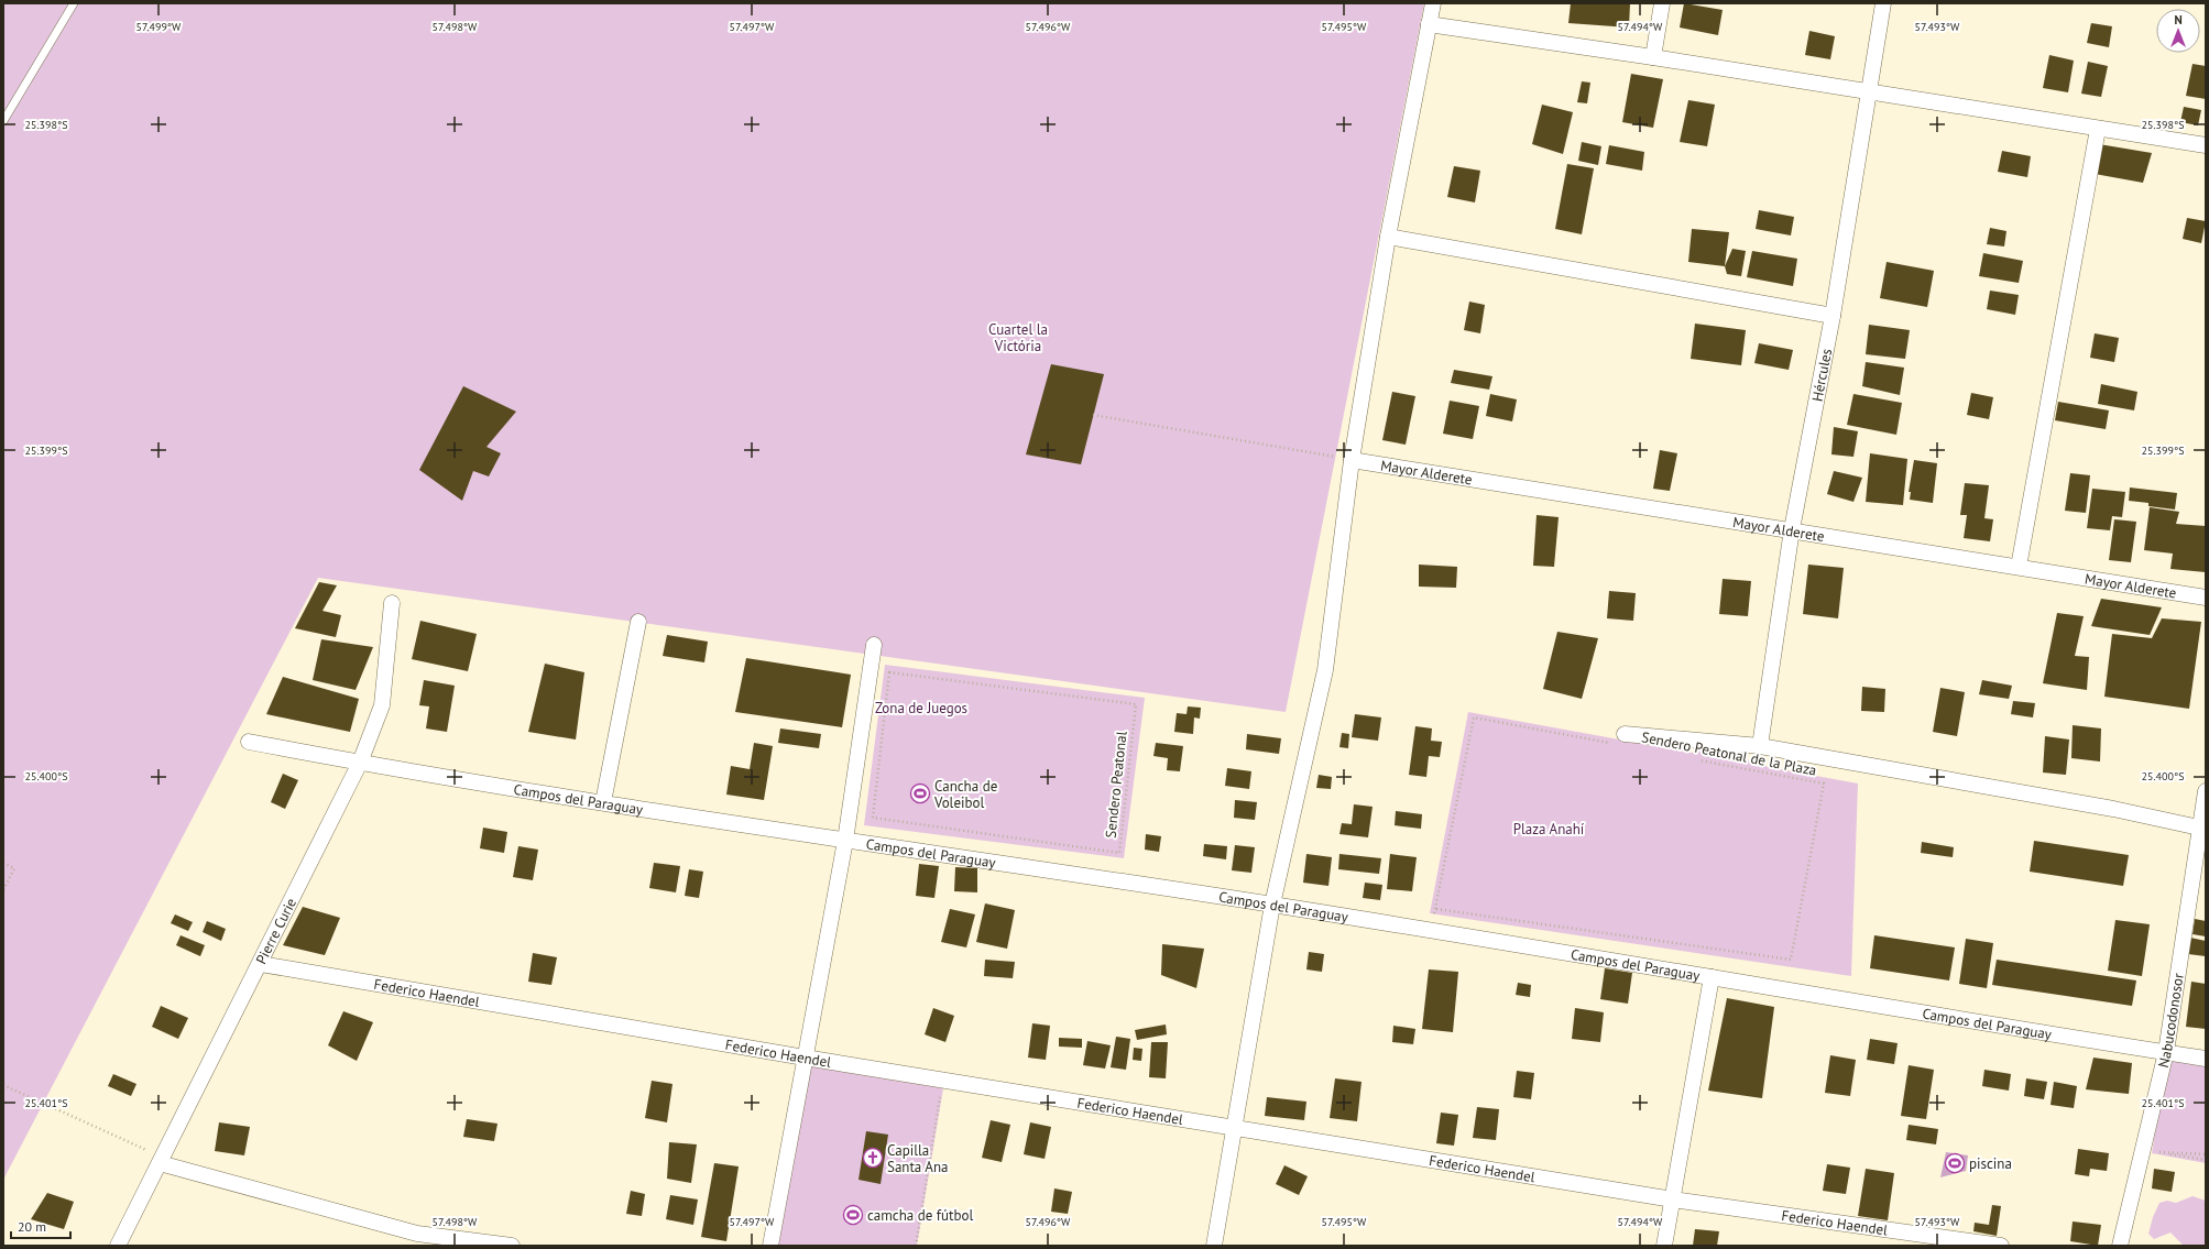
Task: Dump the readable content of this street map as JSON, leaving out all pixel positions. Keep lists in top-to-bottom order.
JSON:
{
  "streets": {
    "street": [
      "Hércules",
      "Mayor Alderete",
      "Campos del Paraguay",
      "Pierre Curie",
      "Federico Haendel",
      "Nabucodonosor"
    ],
    "path": ["Sendero Peatonal de la Plaza", "Sendero Peatonal"]
  },
  "crossings": [
    ["Hércules", "Mayor Alderete"],
    ["Campos del Paraguay", "Pierre Curie"],
    ["Campos del Paraguay", "Nabucodonosor"],
    ["Pierre Curie", "Federico Haendel"]
  ],
  "parks": ["Cuartel la Victória", "Zona de Juegos", "Plaza Anahí"],
  "places": {
    "sports": ["Cancha de Voleibol", "piscina", "camcha de fútbol"],
    "church": ["Capilla Santa Ana"]
  },
  "scale_bar": "20 m",
  "north": "top",
  "coordinates": [
    "57.499°W",
    "57.498°W",
    "57.497°W",
    "57.496°W",
    "57.495°W",
    "57.494°W",
    "57.493°W",
    "25.398°S",
    "25.399°S",
    "25.400°S",
    "25.401°S"
  ]
}
